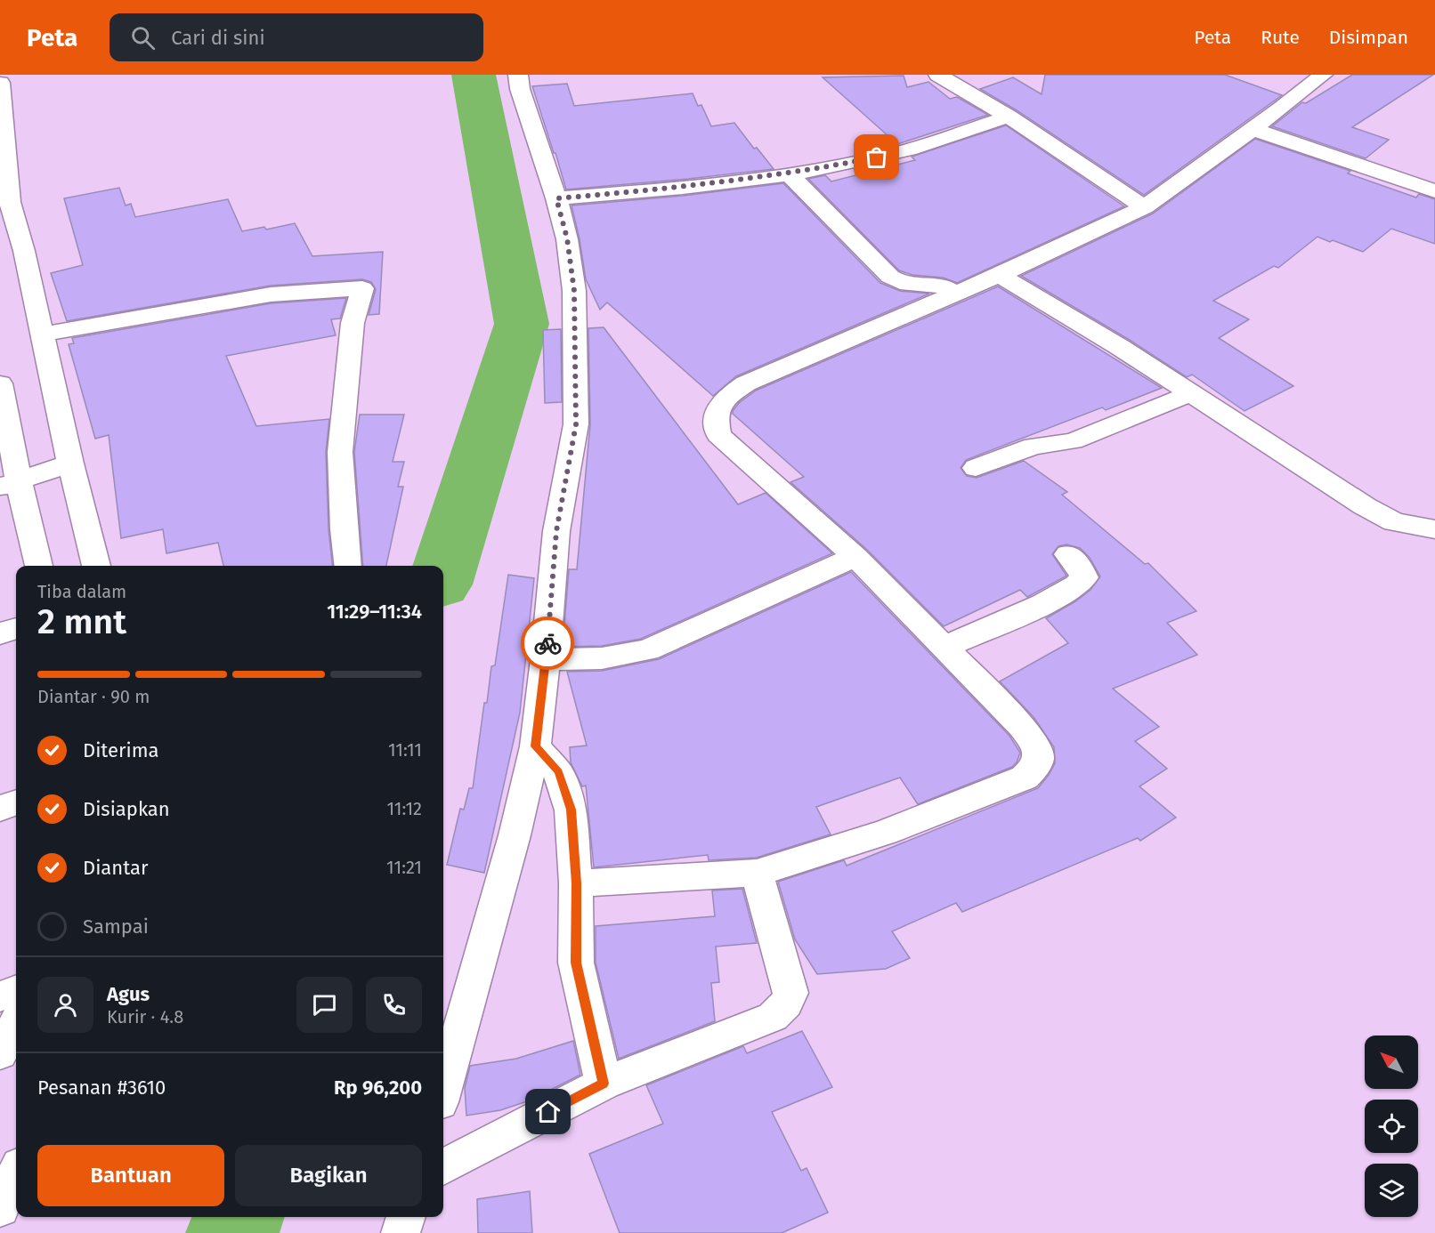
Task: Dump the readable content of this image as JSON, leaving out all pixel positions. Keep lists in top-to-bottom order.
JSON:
{
  "north": "top left",
  "page": {
    "header": "Peta",
    "search": "Cari di sini",
    "nav": ["Peta", "Rute", "Disimpan"],
    "heading": ["2 mnt", "Tiba dalam", "11:29–11:34"],
    "panel": [
      "Agus",
      "Kurir · 4.8",
      "Pesanan #3610",
      "Rp 96,200"
    ],
    "bar": "Diantar · 90 m",
    "list": [
      ["Diterima", "11:11"],
      ["Disiapkan", "11:12"],
      ["Diantar", "11:21"],
      "Sampai"
    ],
    "buttons": ["Bantuan", "Bagikan"]
  }
}
